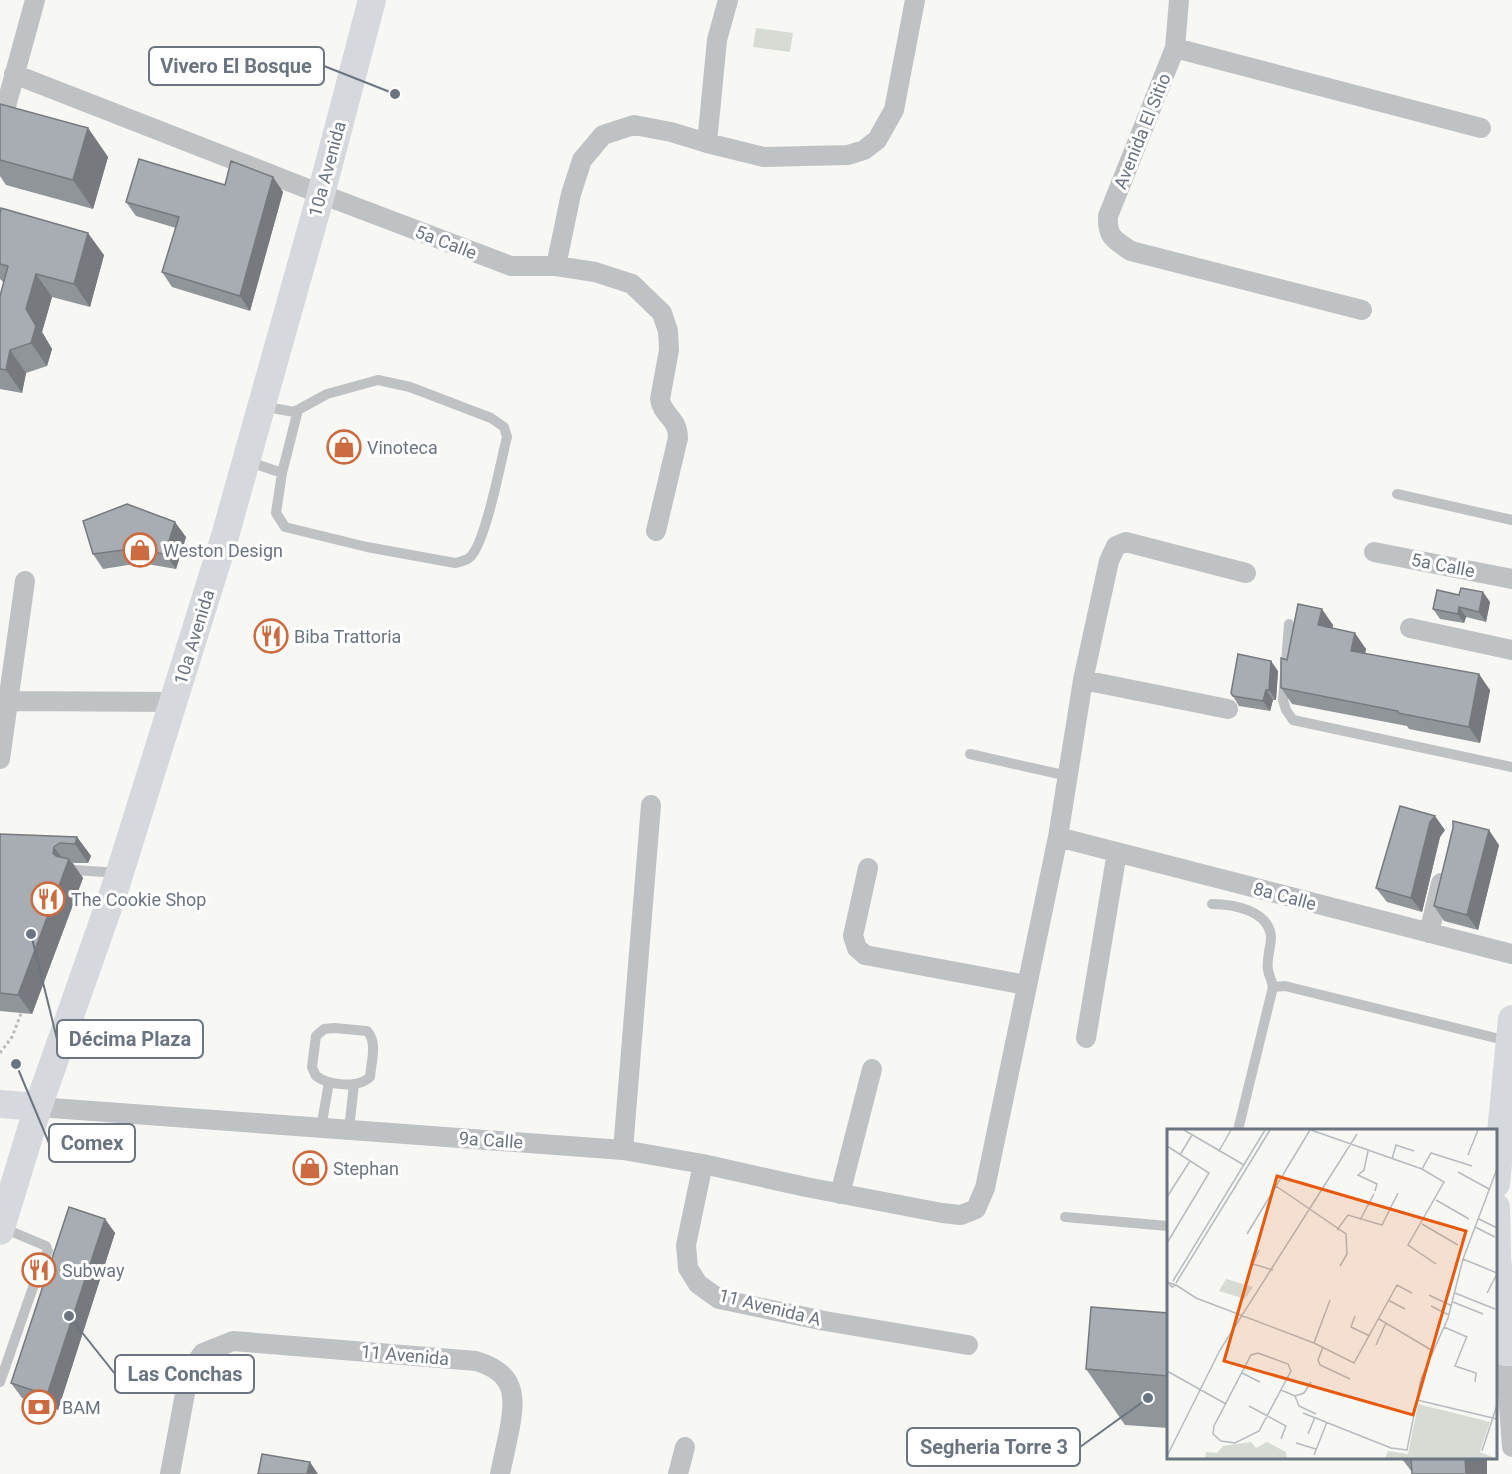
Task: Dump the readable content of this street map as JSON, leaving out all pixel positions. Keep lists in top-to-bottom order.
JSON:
{
  "streets": {
    "street": [
      "Avenida El Sitio",
      "10a Avenida",
      "5a Calle",
      "8a Calle",
      "9a Calle",
      "11 Avenida A",
      "11 Avenida"
    ]
  },
  "crossings": [
    ["10a Avenida", "5a Calle"],
    ["10a Avenida", "9a Calle"],
    ["9a Calle", "11 Avenida A"]
  ],
  "places": {
    "other": [
      "Vivero El Bosque",
      "Décima Plaza",
      "Comex",
      "Las Conchas",
      "Segheria Torre 3"
    ],
    "shop": ["Vinoteca", "Weston Design", "Stephan"],
    "restaurant": ["Biba Trattoria", "The Cookie Shop", "Subway"],
    "bank": ["BAM"]
  }
}
